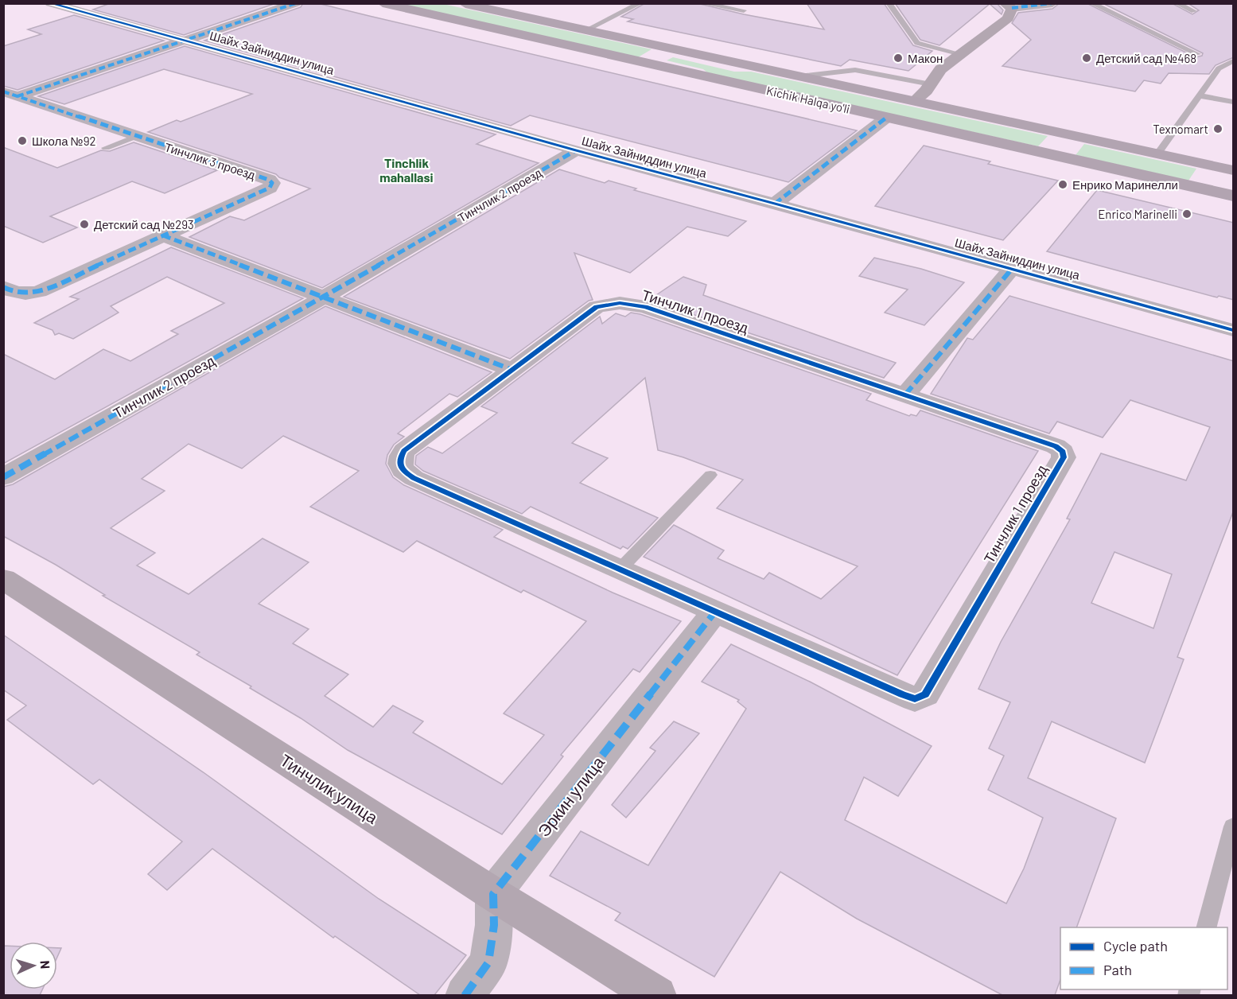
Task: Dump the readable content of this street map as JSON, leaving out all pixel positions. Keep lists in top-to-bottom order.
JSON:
{
  "streets": {
    "highway": ["Kichik Halqa yo'li"],
    "street": [
      "Шайх Зайниддин улица",
      "Тинчлик 3 проезд",
      "Тинчлик 2 проезд",
      "Тинчлик 1 проезд",
      "Тинчлик улица",
      "Эркин улица"
    ]
  },
  "crossings": [
    ["Шайх Зайниддин улица", "Тинчлик 2 проезд"],
    ["Тинчлик 1 проезд", "Эркин улица"],
    ["Тинчлик улица", "Эркин улица"]
  ],
  "districts": ["Tinchlik mahallasi"],
  "places": [
    "Макон",
    "Детский сад №468",
    "Texnomart",
    "Школа №92",
    "Енрико Маринелли",
    "Enrico Marinelli",
    "Детский сад №293"
  ],
  "legend": ["Cycle path", "Path"],
  "north": "right"
}
